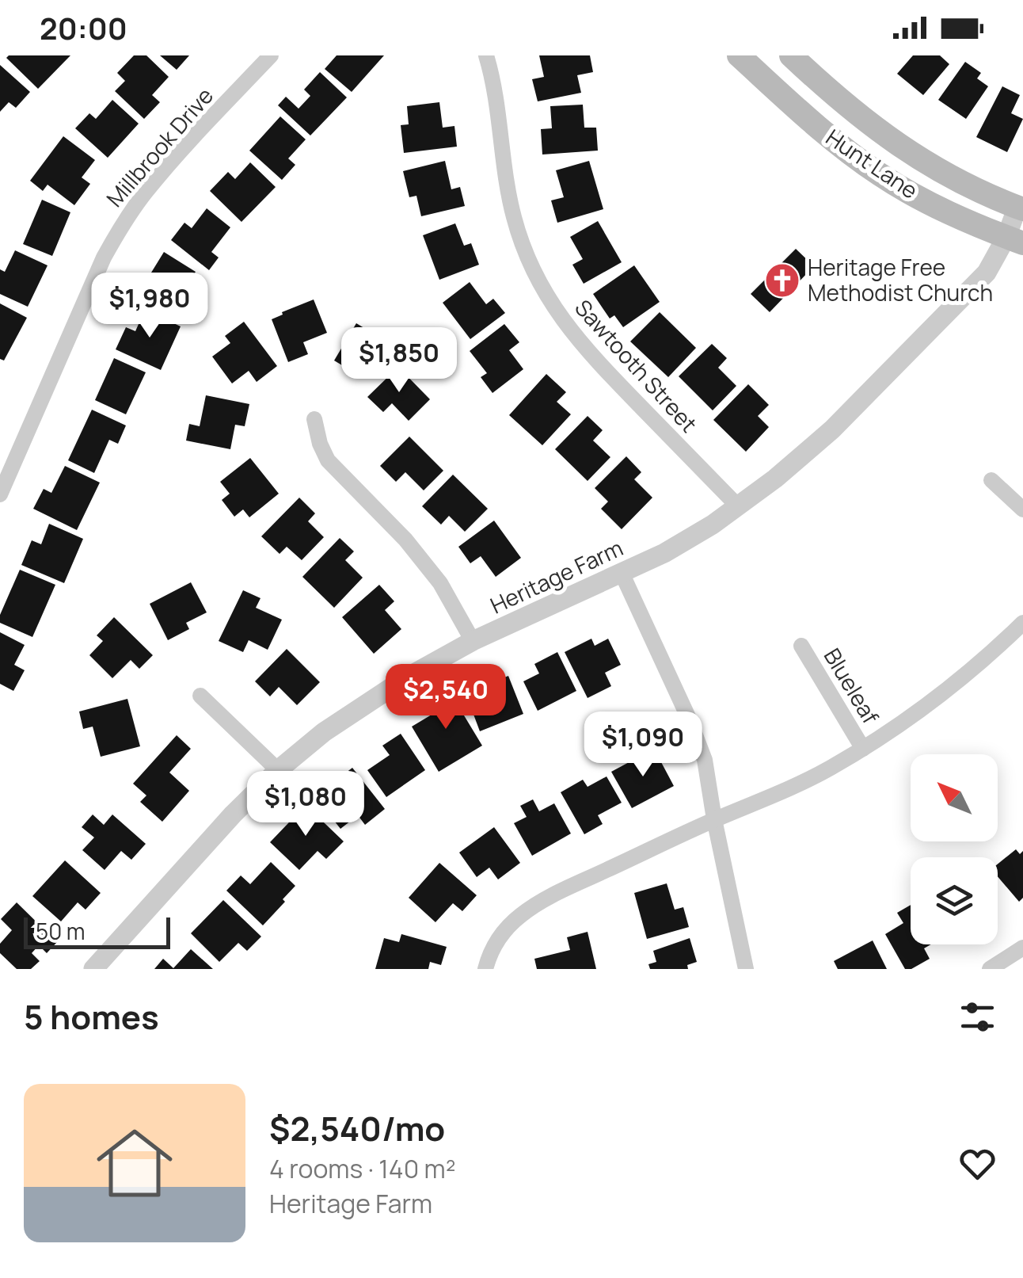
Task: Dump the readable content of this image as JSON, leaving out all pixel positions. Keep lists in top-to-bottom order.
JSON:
{
  "streets": {
    "main road": ["Hunt Lane"],
    "street": [
      "Millbrook Drive",
      "Sawtooth Street",
      "Heritage Farm",
      "Blueleaf"
    ]
  },
  "crossings": [
    ["Hunt Lane", "Heritage Farm"],
    ["Sawtooth Street", "Heritage Farm"]
  ],
  "places": {
    "church": ["Heritage Free Methodist Church"]
  },
  "scale_bar": "50 m",
  "north": "top left",
  "page": {
    "status": "20:00",
    "price": [
      "$1,980",
      "$1,850",
      "$2,540",
      "$1,090",
      "$1,080"
    ],
    "scale": "50 m",
    "heading": "5 homes",
    "list": [
      {
        "name": "$2,540/mo",
        "note": "4 rooms · 140 m² · Heritage Farm"
      }
    ]
  }
}
